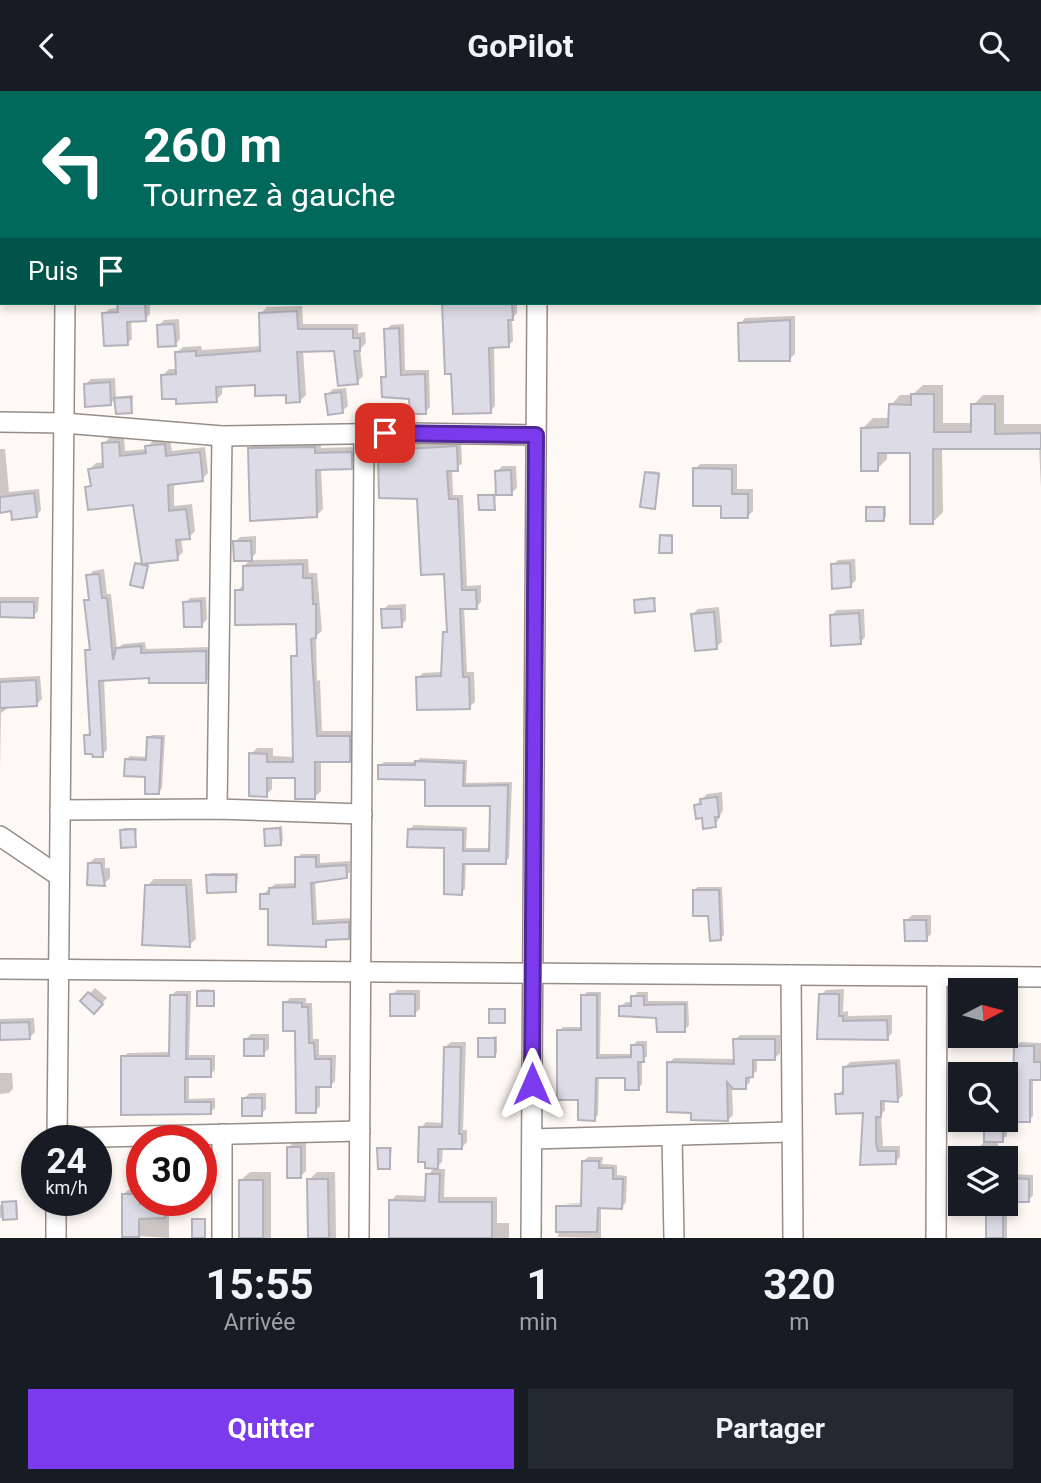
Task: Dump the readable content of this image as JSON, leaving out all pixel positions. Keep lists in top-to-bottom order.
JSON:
{
  "north": "right",
  "page": {
    "header": "GoPilot",
    "turn": ["260 m", "Tournez à gauche"],
    "then": "Puis",
    "speed": "24 km/h",
    "limit": "30",
    "eta": [
      "15:55",
      "Arrivée",
      "1",
      "min",
      "320",
      "m"
    ],
    "buttons": ["Quitter", "Partager"]
  }
}
